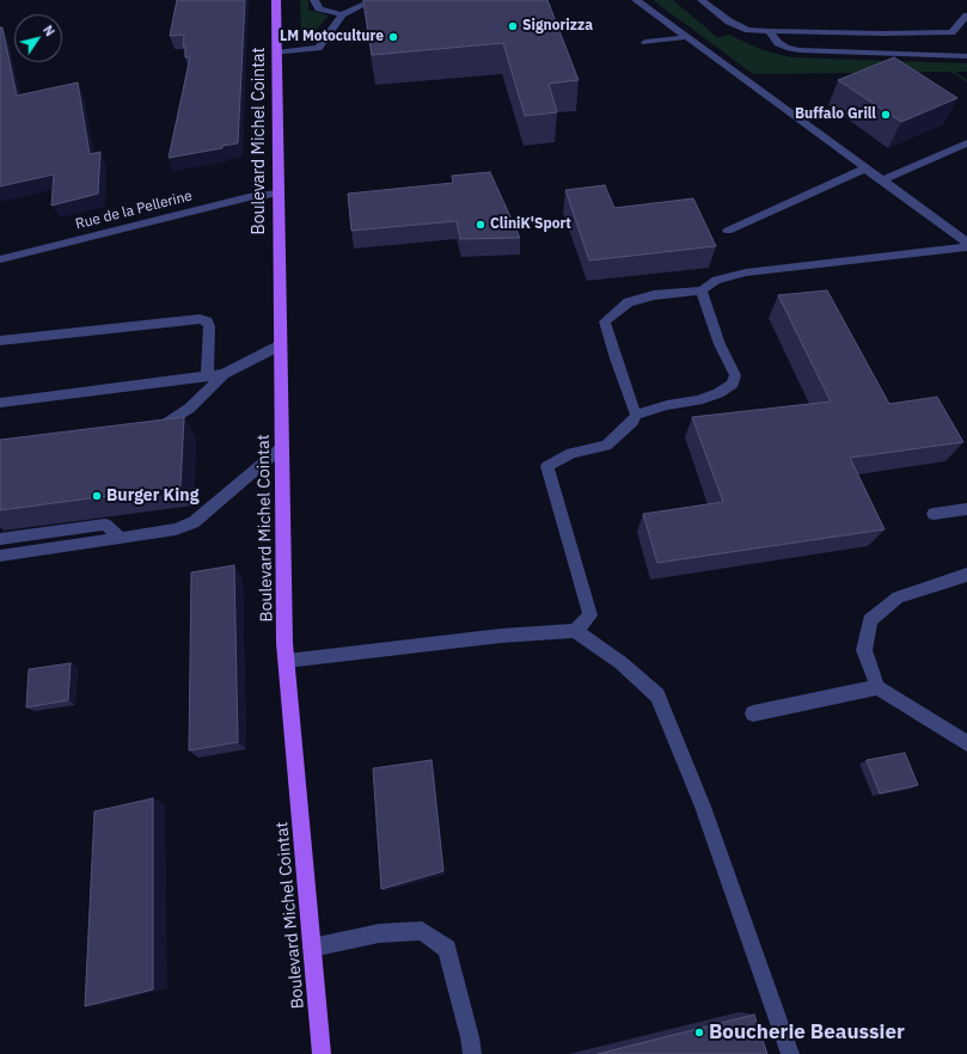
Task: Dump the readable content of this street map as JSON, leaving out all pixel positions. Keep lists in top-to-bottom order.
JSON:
{
  "streets": {
    "main road": ["Boulevard Michel Cointat"],
    "street": ["Rue de la Pellerine"]
  },
  "crossings": [
    ["Boulevard Michel Cointat", "Rue de la Pellerine"]
  ],
  "places": [
    "Signorizza",
    "LM Motoculture",
    "Buffalo Grill",
    "CliniK'Sport",
    "Burger King",
    "Boucherie Beaussier"
  ],
  "north": "top right"
}
